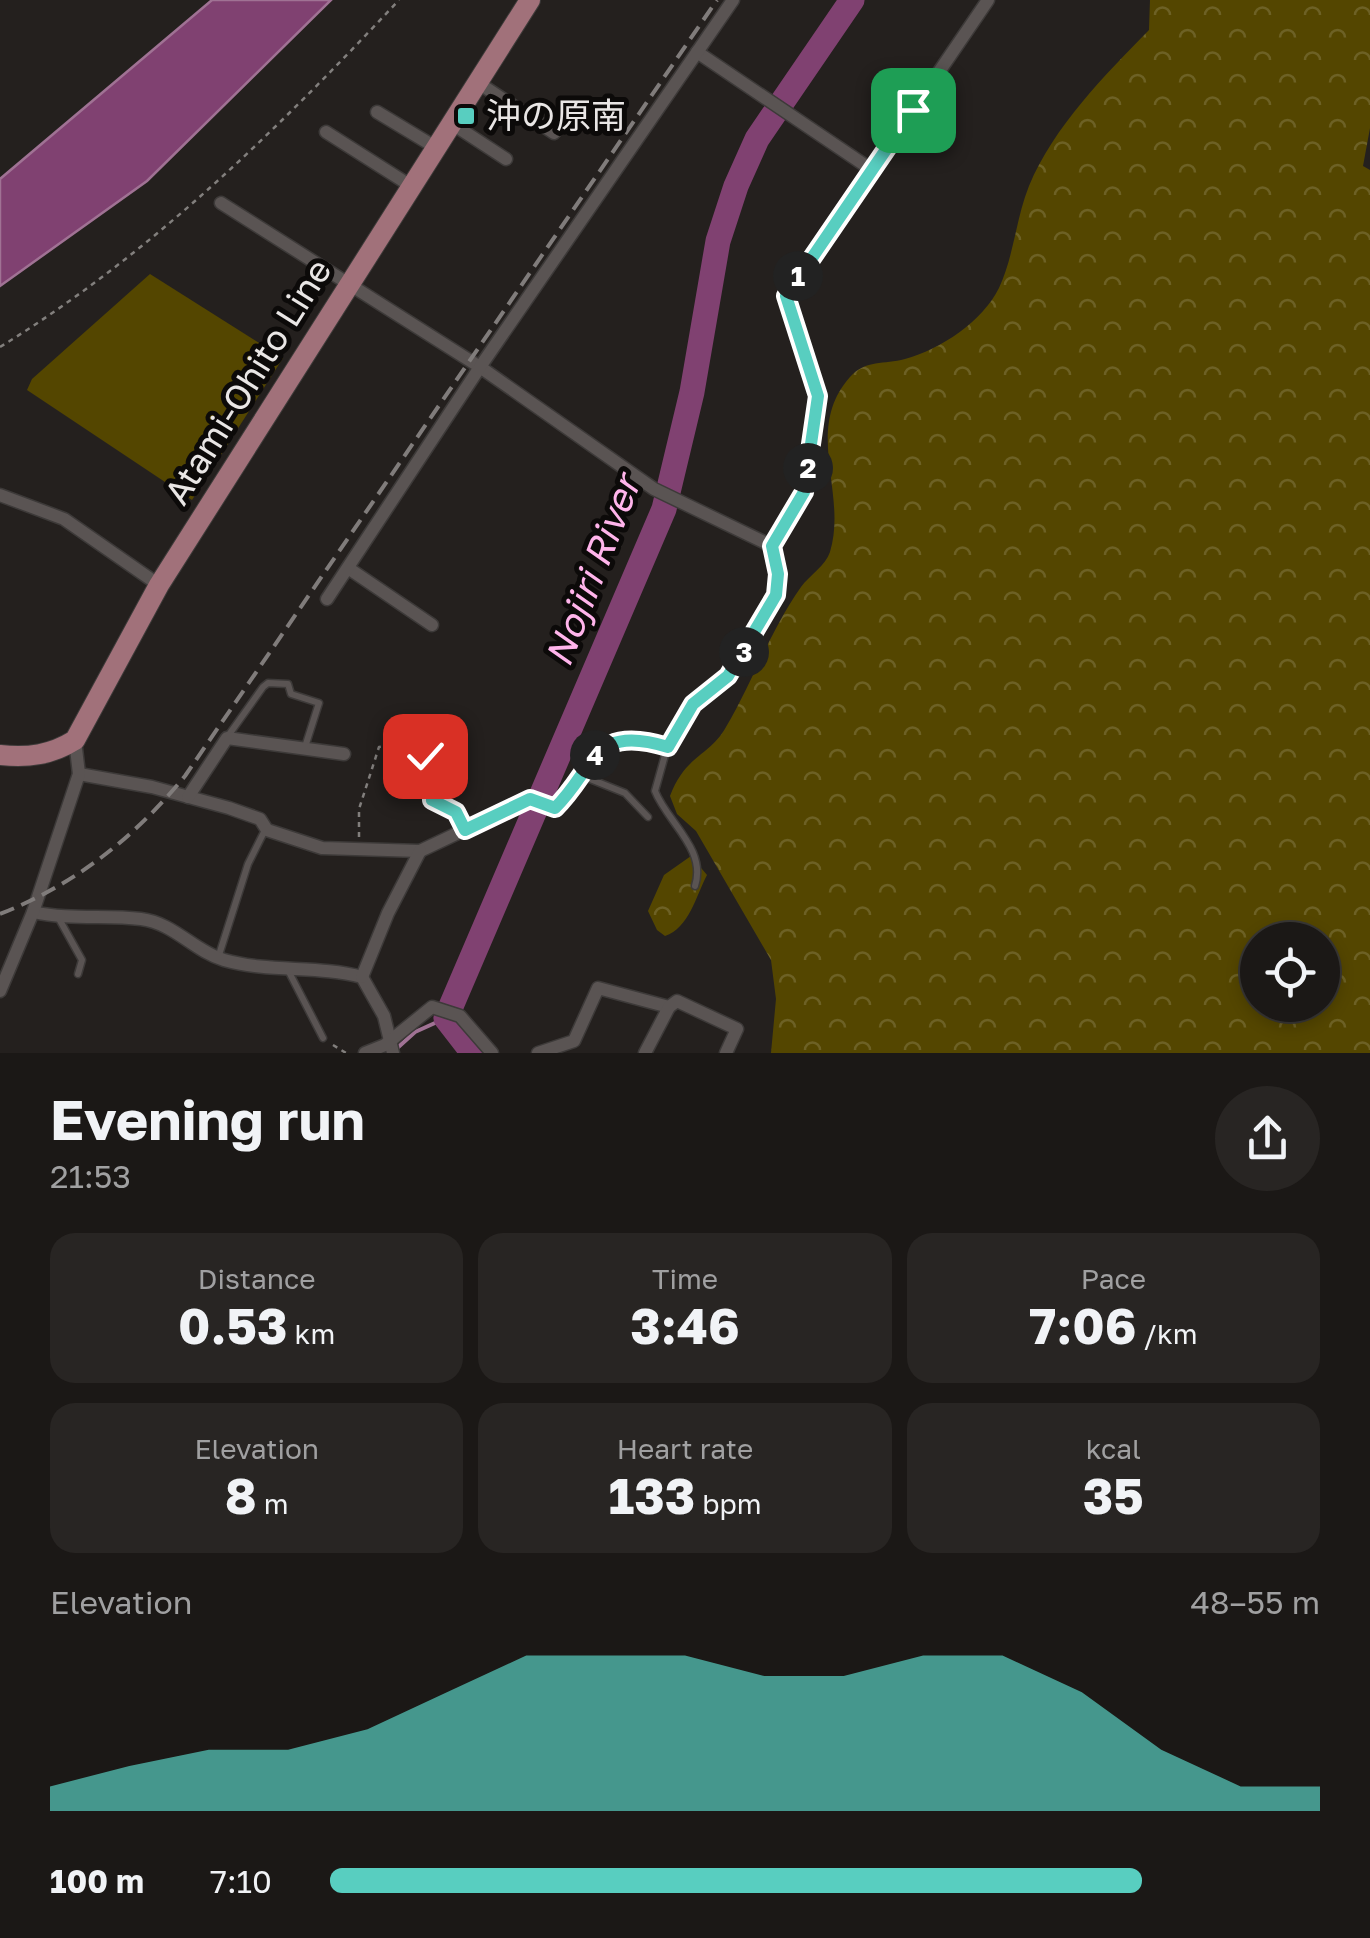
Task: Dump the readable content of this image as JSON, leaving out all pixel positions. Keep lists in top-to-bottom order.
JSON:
{
  "streets": {
    "main road": ["Atami-Ohito Line"]
  },
  "water": ["Nojiri River"],
  "places": {
    "transit": ["沖の原南"]
  },
  "page": {
    "pins": [
      "1",
      "2",
      "3",
      "4"
    ],
    "heading": ["Evening run", "21:53"],
    "stats": [
      ["Distance", "0.53 km"],
      ["Time", "3:46"],
      ["Pace", "7:06 /km"],
      ["Elevation", "8 m"],
      ["Heart rate", "133 bpm"],
      ["kcal", "35"]
    ],
    "chart": ["Elevation", "48–55 m"],
    "list": [
      {
        "name": "100 m",
        "note": "7:10"
      }
    ]
  }
}
